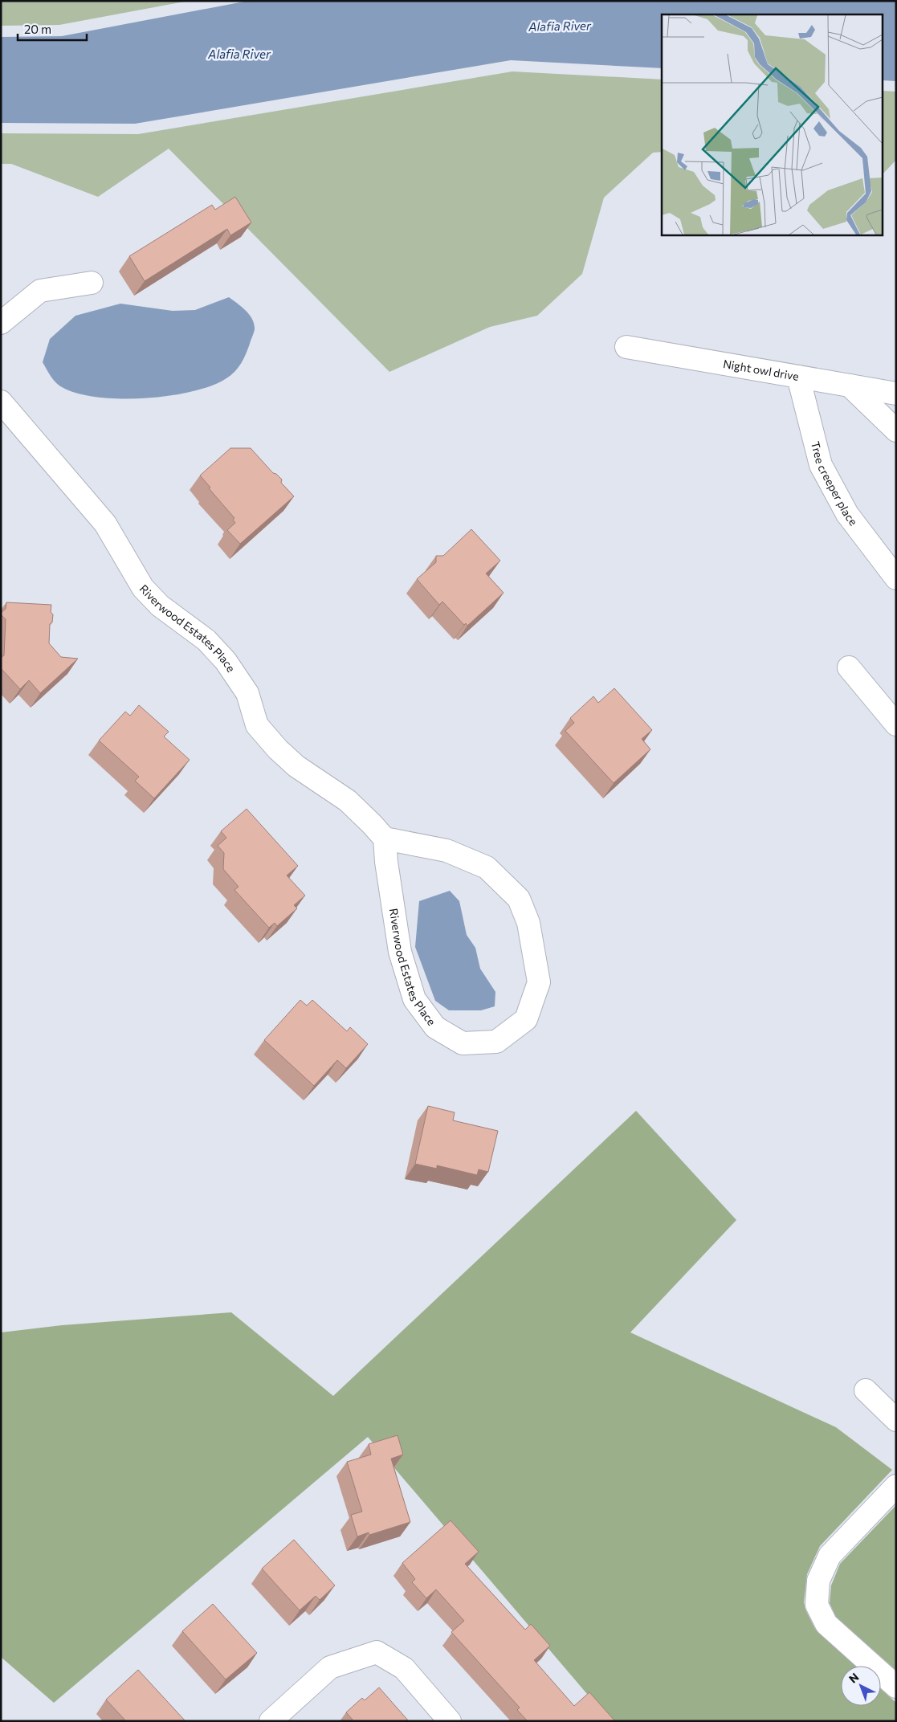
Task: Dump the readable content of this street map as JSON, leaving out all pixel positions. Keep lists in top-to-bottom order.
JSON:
{
  "streets": {
    "street": ["Night owl drive", "Tree creeper place", "Riverwood Estates Place"]
  },
  "crossings": [
    ["Night owl drive", "Tree creeper place"]
  ],
  "water": ["Alafia River"],
  "scale_bar": "20 m",
  "north": "top left"
}
